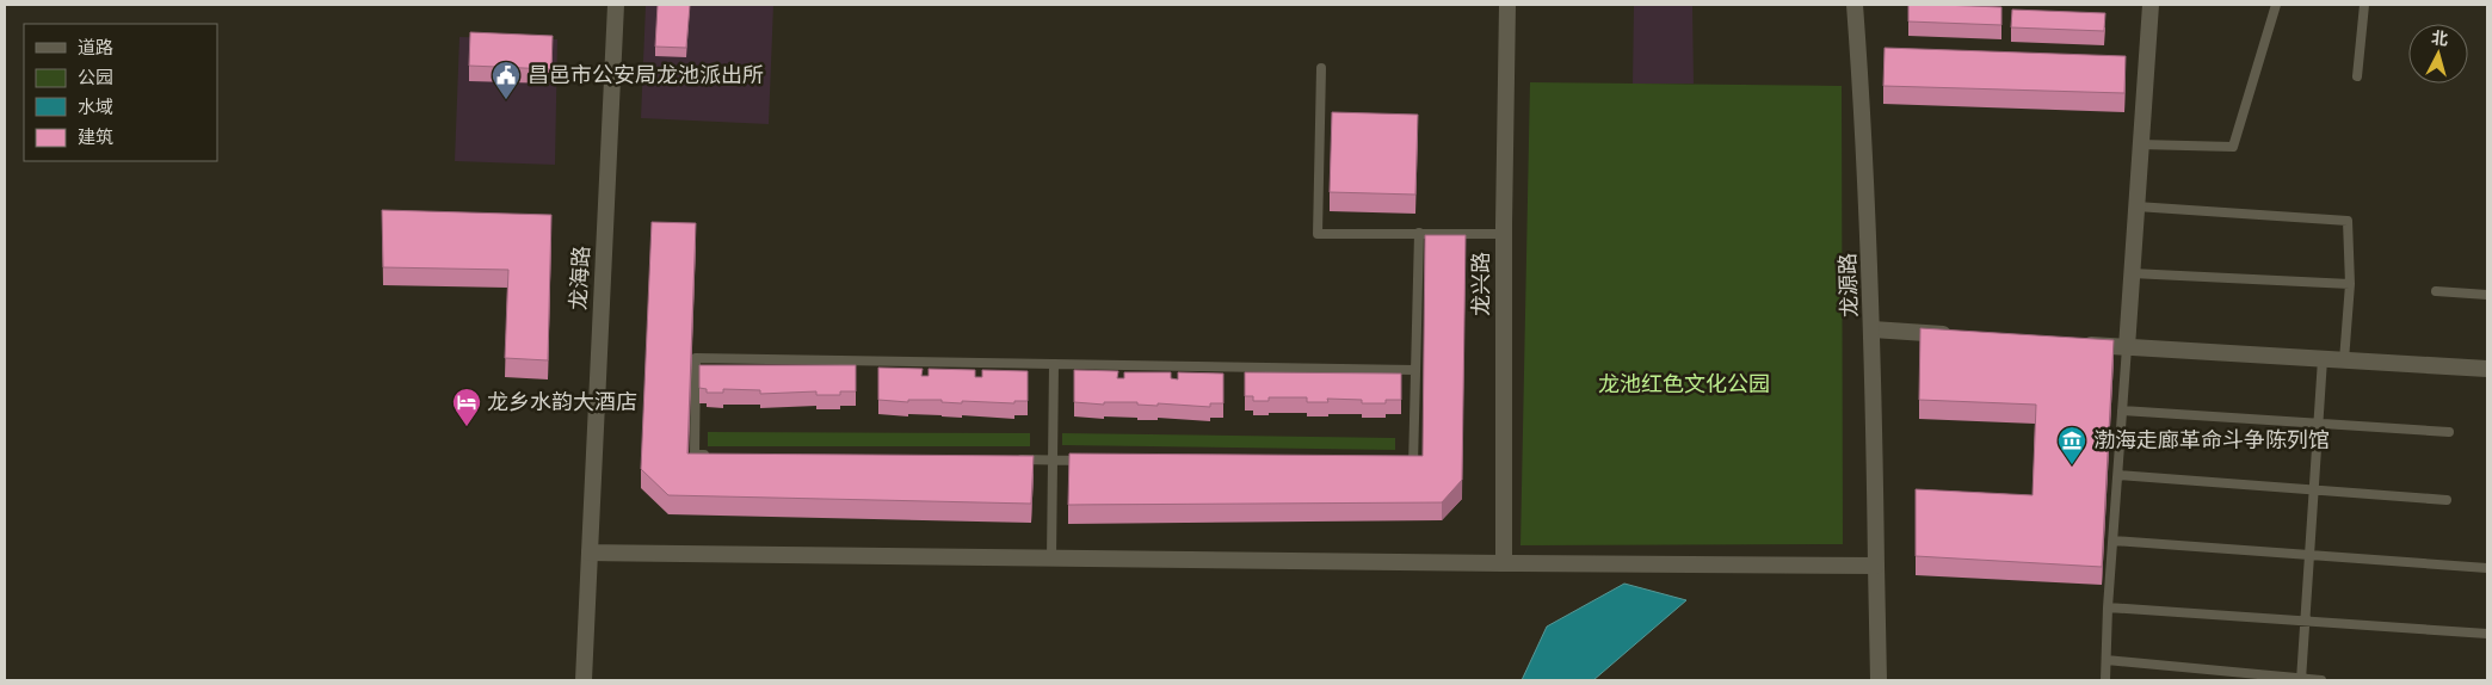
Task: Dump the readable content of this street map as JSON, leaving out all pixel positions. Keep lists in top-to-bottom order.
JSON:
{
  "streets": {
    "street": ["龙海路", "龙兴路", "龙源路"]
  },
  "parks": ["龙池红色文化公园"],
  "places": {
    "public building": ["昌邑市公安局龙池派出所"],
    "hotel": ["龙乡水韵大酒店"],
    "museum": ["渤海走廊革命斗争陈列馆"]
  },
  "legend": [
    "道路",
    "公园",
    "水域",
    "建筑"
  ],
  "north": "top"
}
